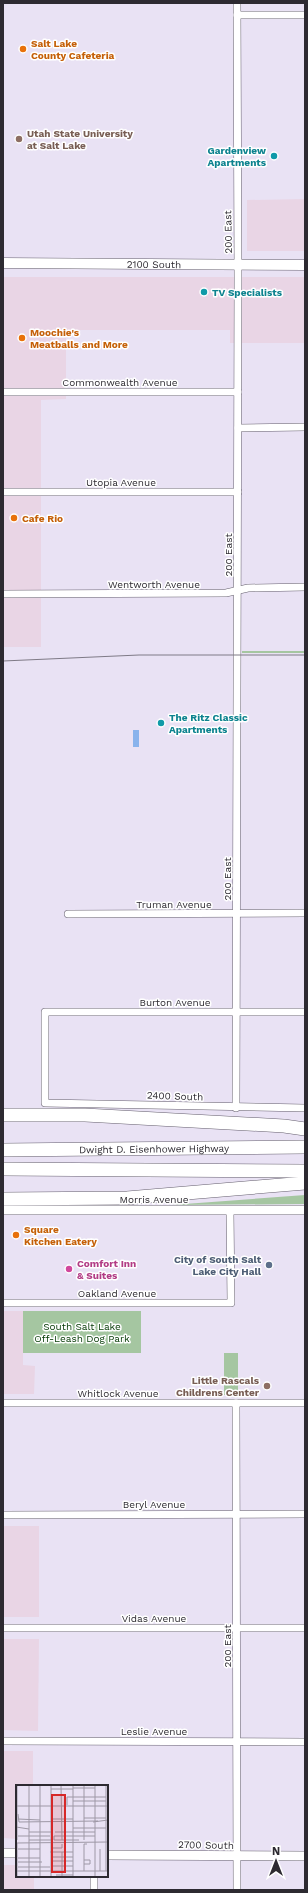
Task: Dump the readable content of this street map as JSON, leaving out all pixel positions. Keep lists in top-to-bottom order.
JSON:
{
  "streets": {
    "highway": ["Dwight D. Eisenhower Highway"],
    "main road": ["2100 South"],
    "street": [
      "200 East",
      "Commonwealth Avenue",
      "Utopia Avenue",
      "Wentworth Avenue",
      "Truman Avenue",
      "Burton Avenue",
      "2400 South",
      "Morris Avenue",
      "Oakland Avenue",
      "Whitlock Avenue",
      "Beryl Avenue",
      "Vidas Avenue",
      "Leslie Avenue",
      "2700 South"
    ]
  },
  "crossings": [
    ["200 East", "2100 South"],
    ["200 East", "Commonwealth Avenue"],
    ["200 East", "Utopia Avenue"],
    ["200 East", "Wentworth Avenue"],
    ["200 East", "Truman Avenue"],
    ["200 East", "Burton Avenue"],
    ["200 East", "2400 South"],
    ["200 East", "Whitlock Avenue"],
    ["200 East", "Beryl Avenue"],
    ["200 East", "Vidas Avenue"],
    ["200 East", "Leslie Avenue"],
    ["200 East", "2700 South"],
    ["Burton Avenue", "2400 South"],
    ["Morris Avenue", "Oakland Avenue"]
  ],
  "parks": ["South Salt Lake Off-Leash Dog Park"],
  "places": [
    "Salt Lake County Cafeteria",
    "Utah State University at Salt Lake",
    "Gardenview Apartments",
    "TV Specialists",
    "Moochie's Meatballs and More",
    "Cafe Rio",
    "The Ritz Classic Apartments",
    "Square Kitchen Eatery",
    "City of South Salt Lake City Hall",
    "Comfort Inn & Suites",
    "Little Rascals Childrens Center"
  ],
  "north": "top"
}
